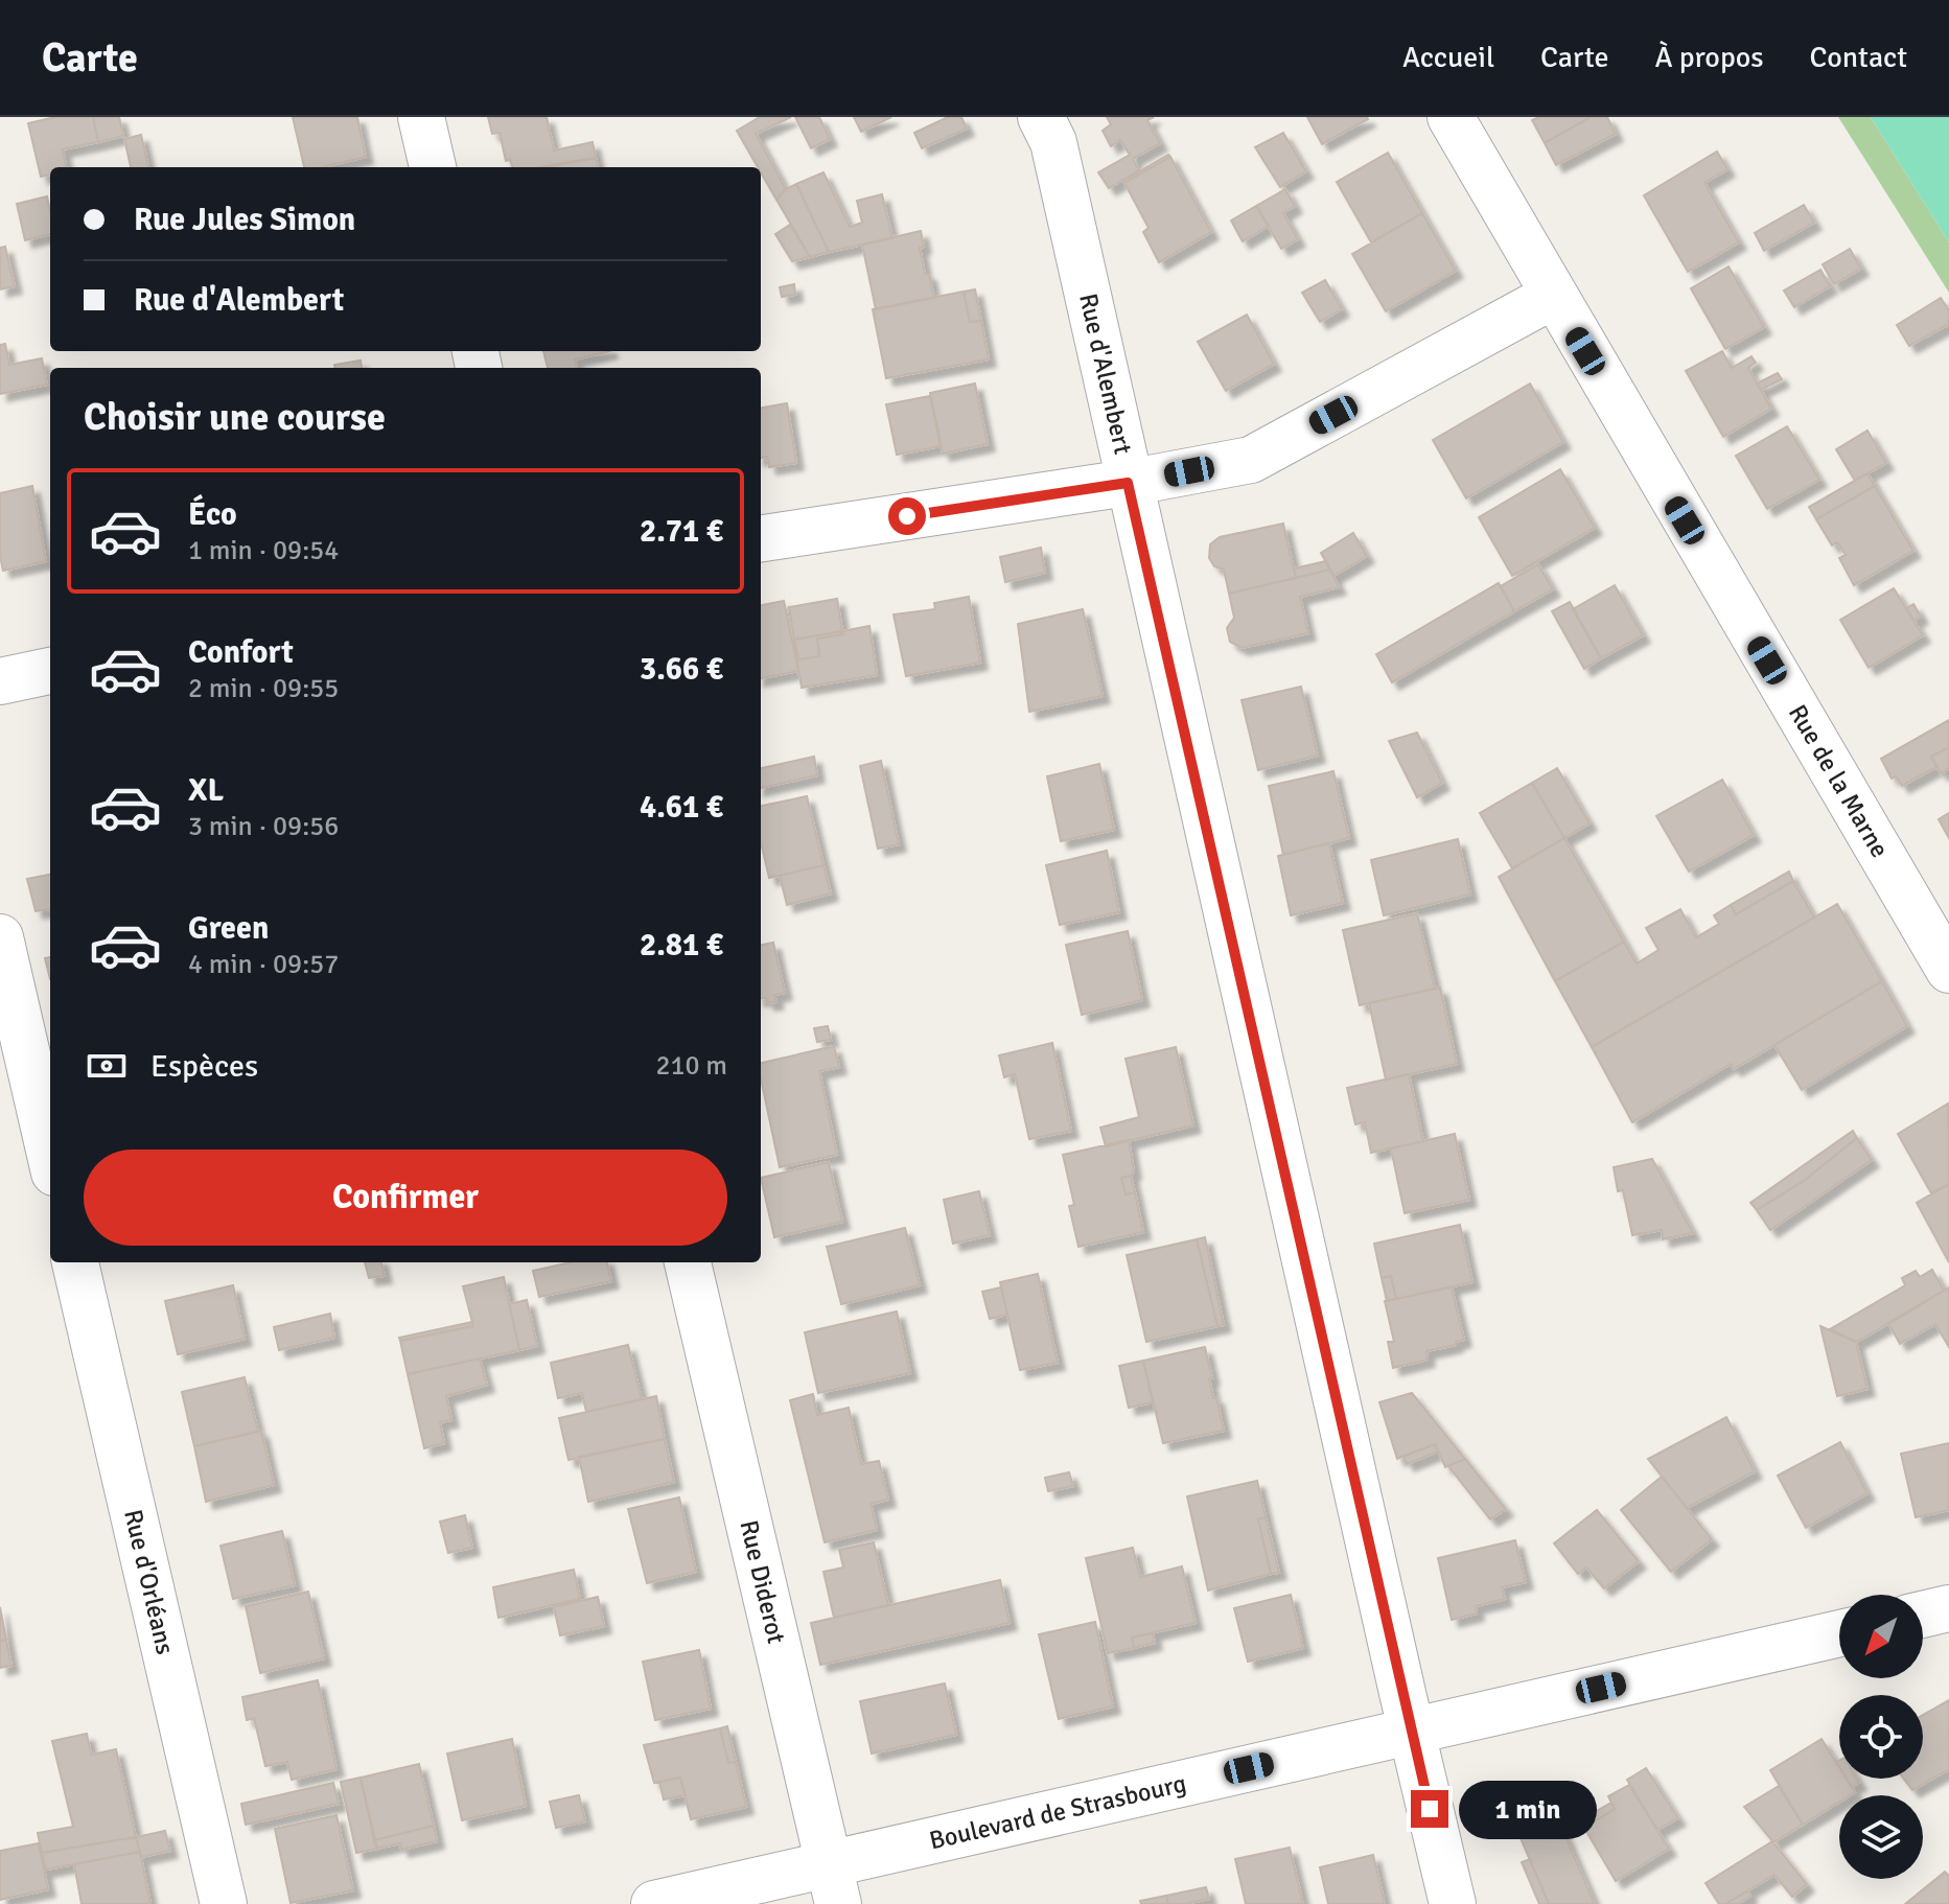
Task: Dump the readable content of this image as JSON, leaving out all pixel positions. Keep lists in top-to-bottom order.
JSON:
{
  "streets": {
    "street": [
      "Rue d'Alembert",
      "Rue de la Marne",
      "Rue d'Orléans",
      "Rue Diderot",
      "Boulevard de Strasbourg"
    ]
  },
  "crossings": [
    ["Rue d'Alembert", "Boulevard de Strasbourg"],
    ["Rue Diderot", "Boulevard de Strasbourg"]
  ],
  "north": "bottom left",
  "page": {
    "header": "Carte",
    "nav": [
      "Accueil",
      "Carte",
      "À propos",
      "Contact"
    ],
    "banner": ["Rue Jules Simon", "Rue d'Alembert"],
    "heading": "Choisir une course",
    "list": [
      {
        "name": "Éco",
        "note": "1 min · 09:54",
        "value": "2.71 €"
      },
      {
        "name": "Confort",
        "note": "2 min · 09:55",
        "value": "3.66 €"
      },
      {
        "name": "XL",
        "note": "3 min · 09:56",
        "value": "4.61 €"
      },
      {
        "name": "Green",
        "note": "4 min · 09:57",
        "value": "2.81 €"
      }
    ],
    "pay": ["Espèces", "210 m"],
    "buttons": "Confirmer",
    "bubble": "1 min"
  }
}
